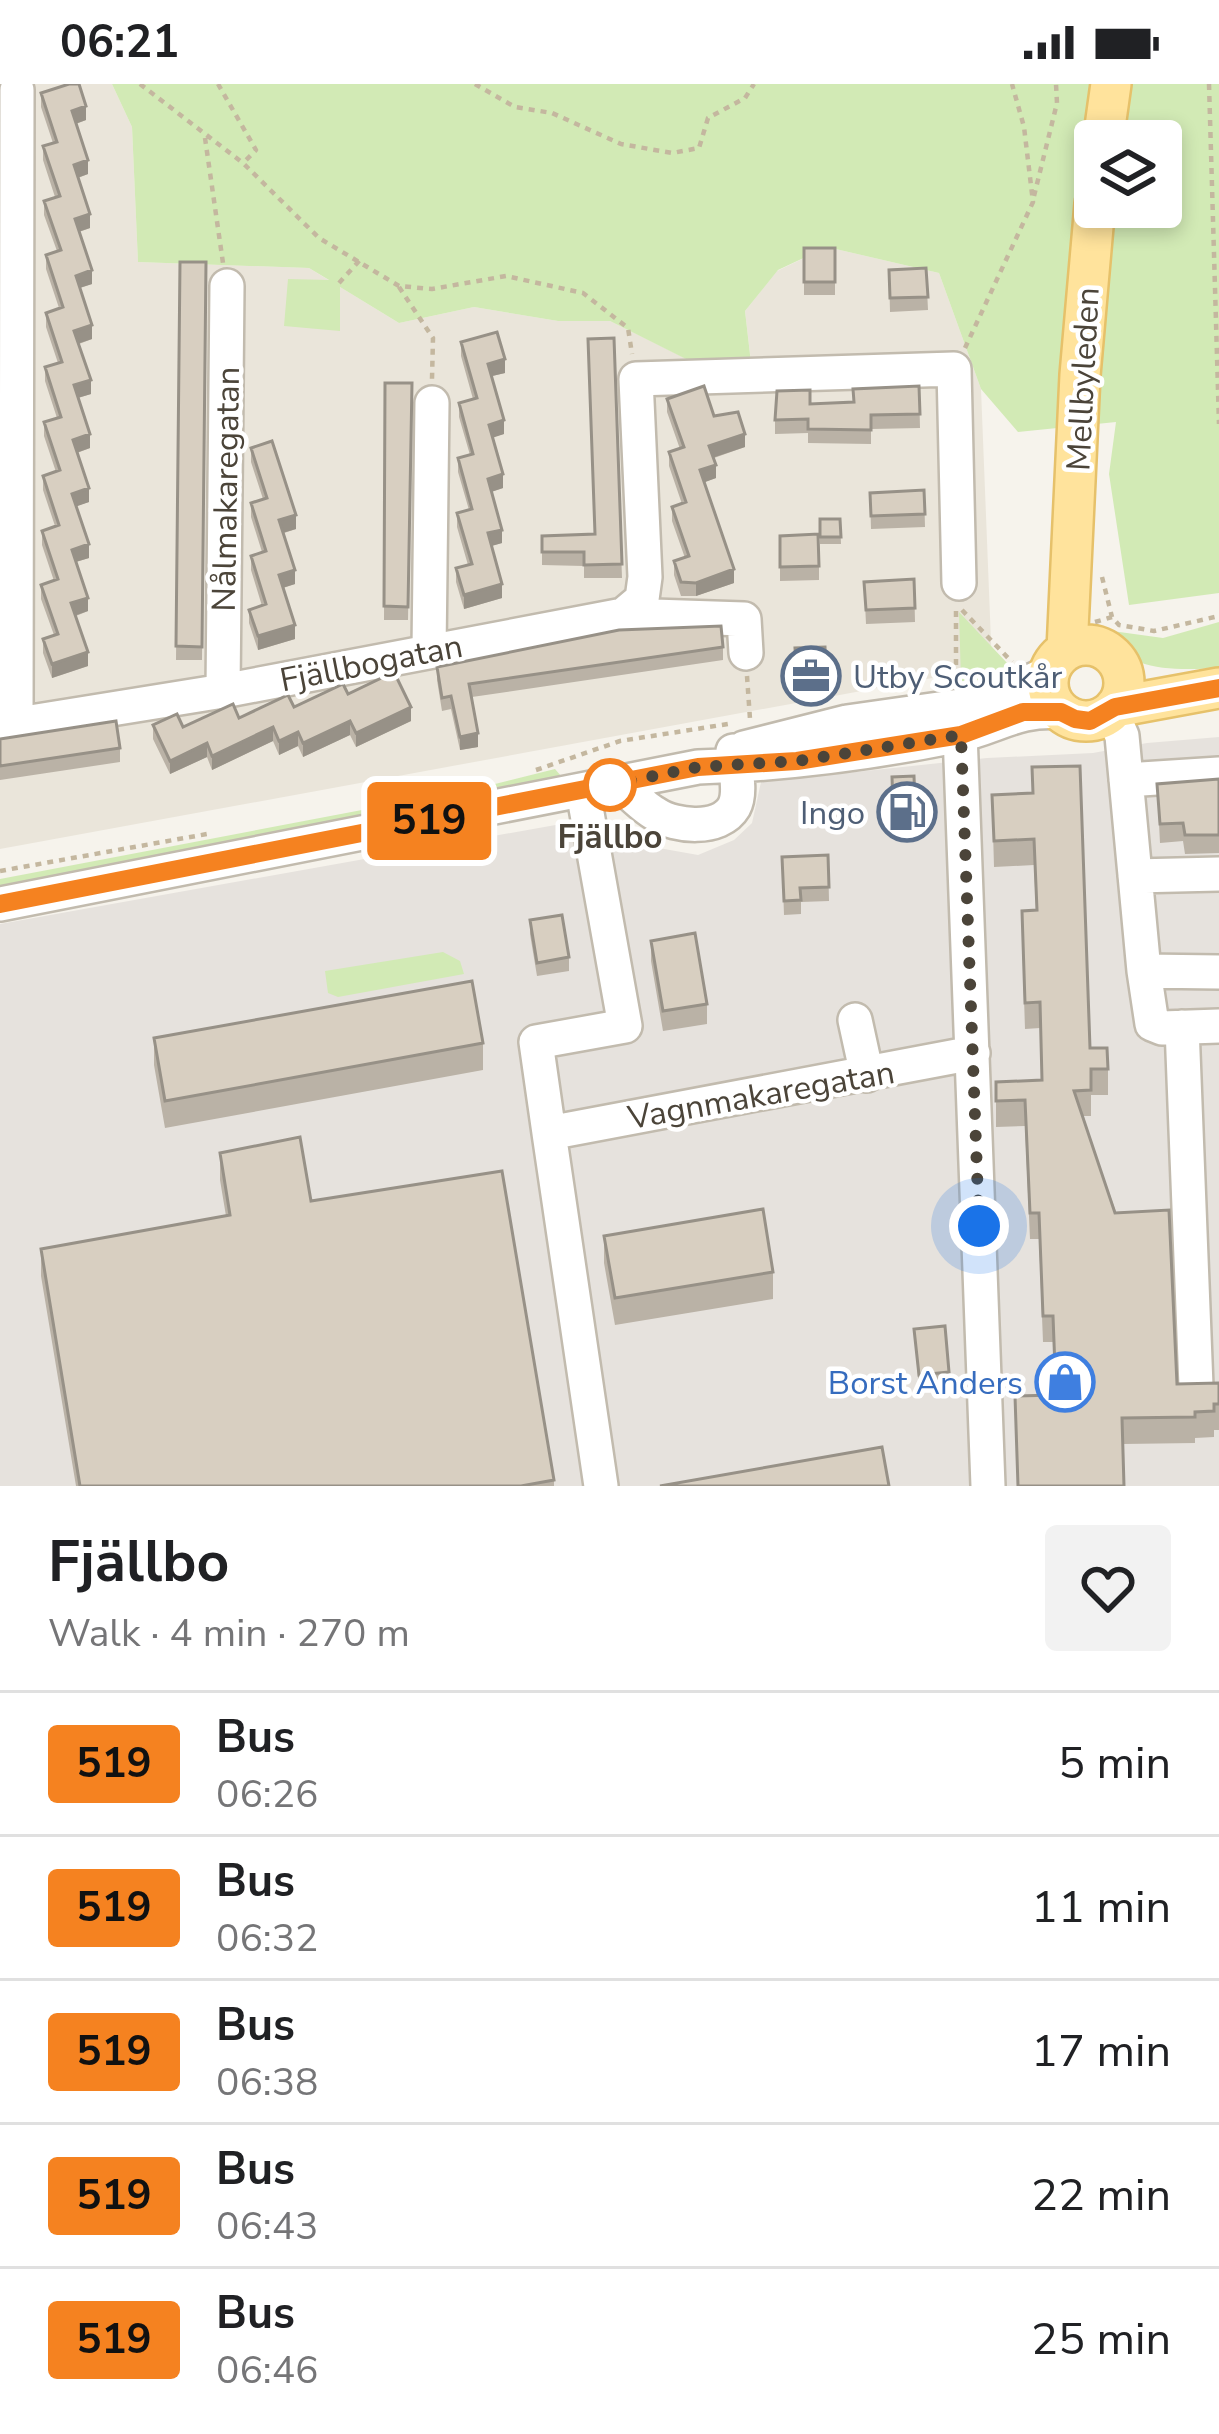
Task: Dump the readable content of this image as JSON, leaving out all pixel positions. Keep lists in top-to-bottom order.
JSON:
{
  "streets": {
    "main road": ["Mellbyleden"],
    "street": ["Nålmakaregatan", "Fjällbogatan", "Vagnmakaregatan"]
  },
  "crossings": [
    ["Nålmakaregatan", "Fjällbogatan"]
  ],
  "places": {
    "office": ["Utby Scoutkår"],
    "other": ["Fjällbo"],
    "fuel station": ["Ingo"],
    "shop": ["Borst Anders"]
  },
  "lines": ["bus line 519"],
  "page": {
    "status": "06:21",
    "on_map": "519",
    "heading": ["Fjällbo", "Walk · 4 min · 270 m"],
    "list": [
      {
        "mark": "519",
        "name": "Bus",
        "note": "06:26",
        "value": "5 min"
      },
      {
        "mark": "519",
        "name": "Bus",
        "note": "06:32",
        "value": "11 min"
      },
      {
        "mark": "519",
        "name": "Bus",
        "note": "06:38",
        "value": "17 min"
      },
      {
        "mark": "519",
        "name": "Bus",
        "note": "06:43",
        "value": "22 min"
      },
      {
        "mark": "519",
        "name": "Bus",
        "note": "06:46",
        "value": "25 min"
      }
    ]
  }
}
